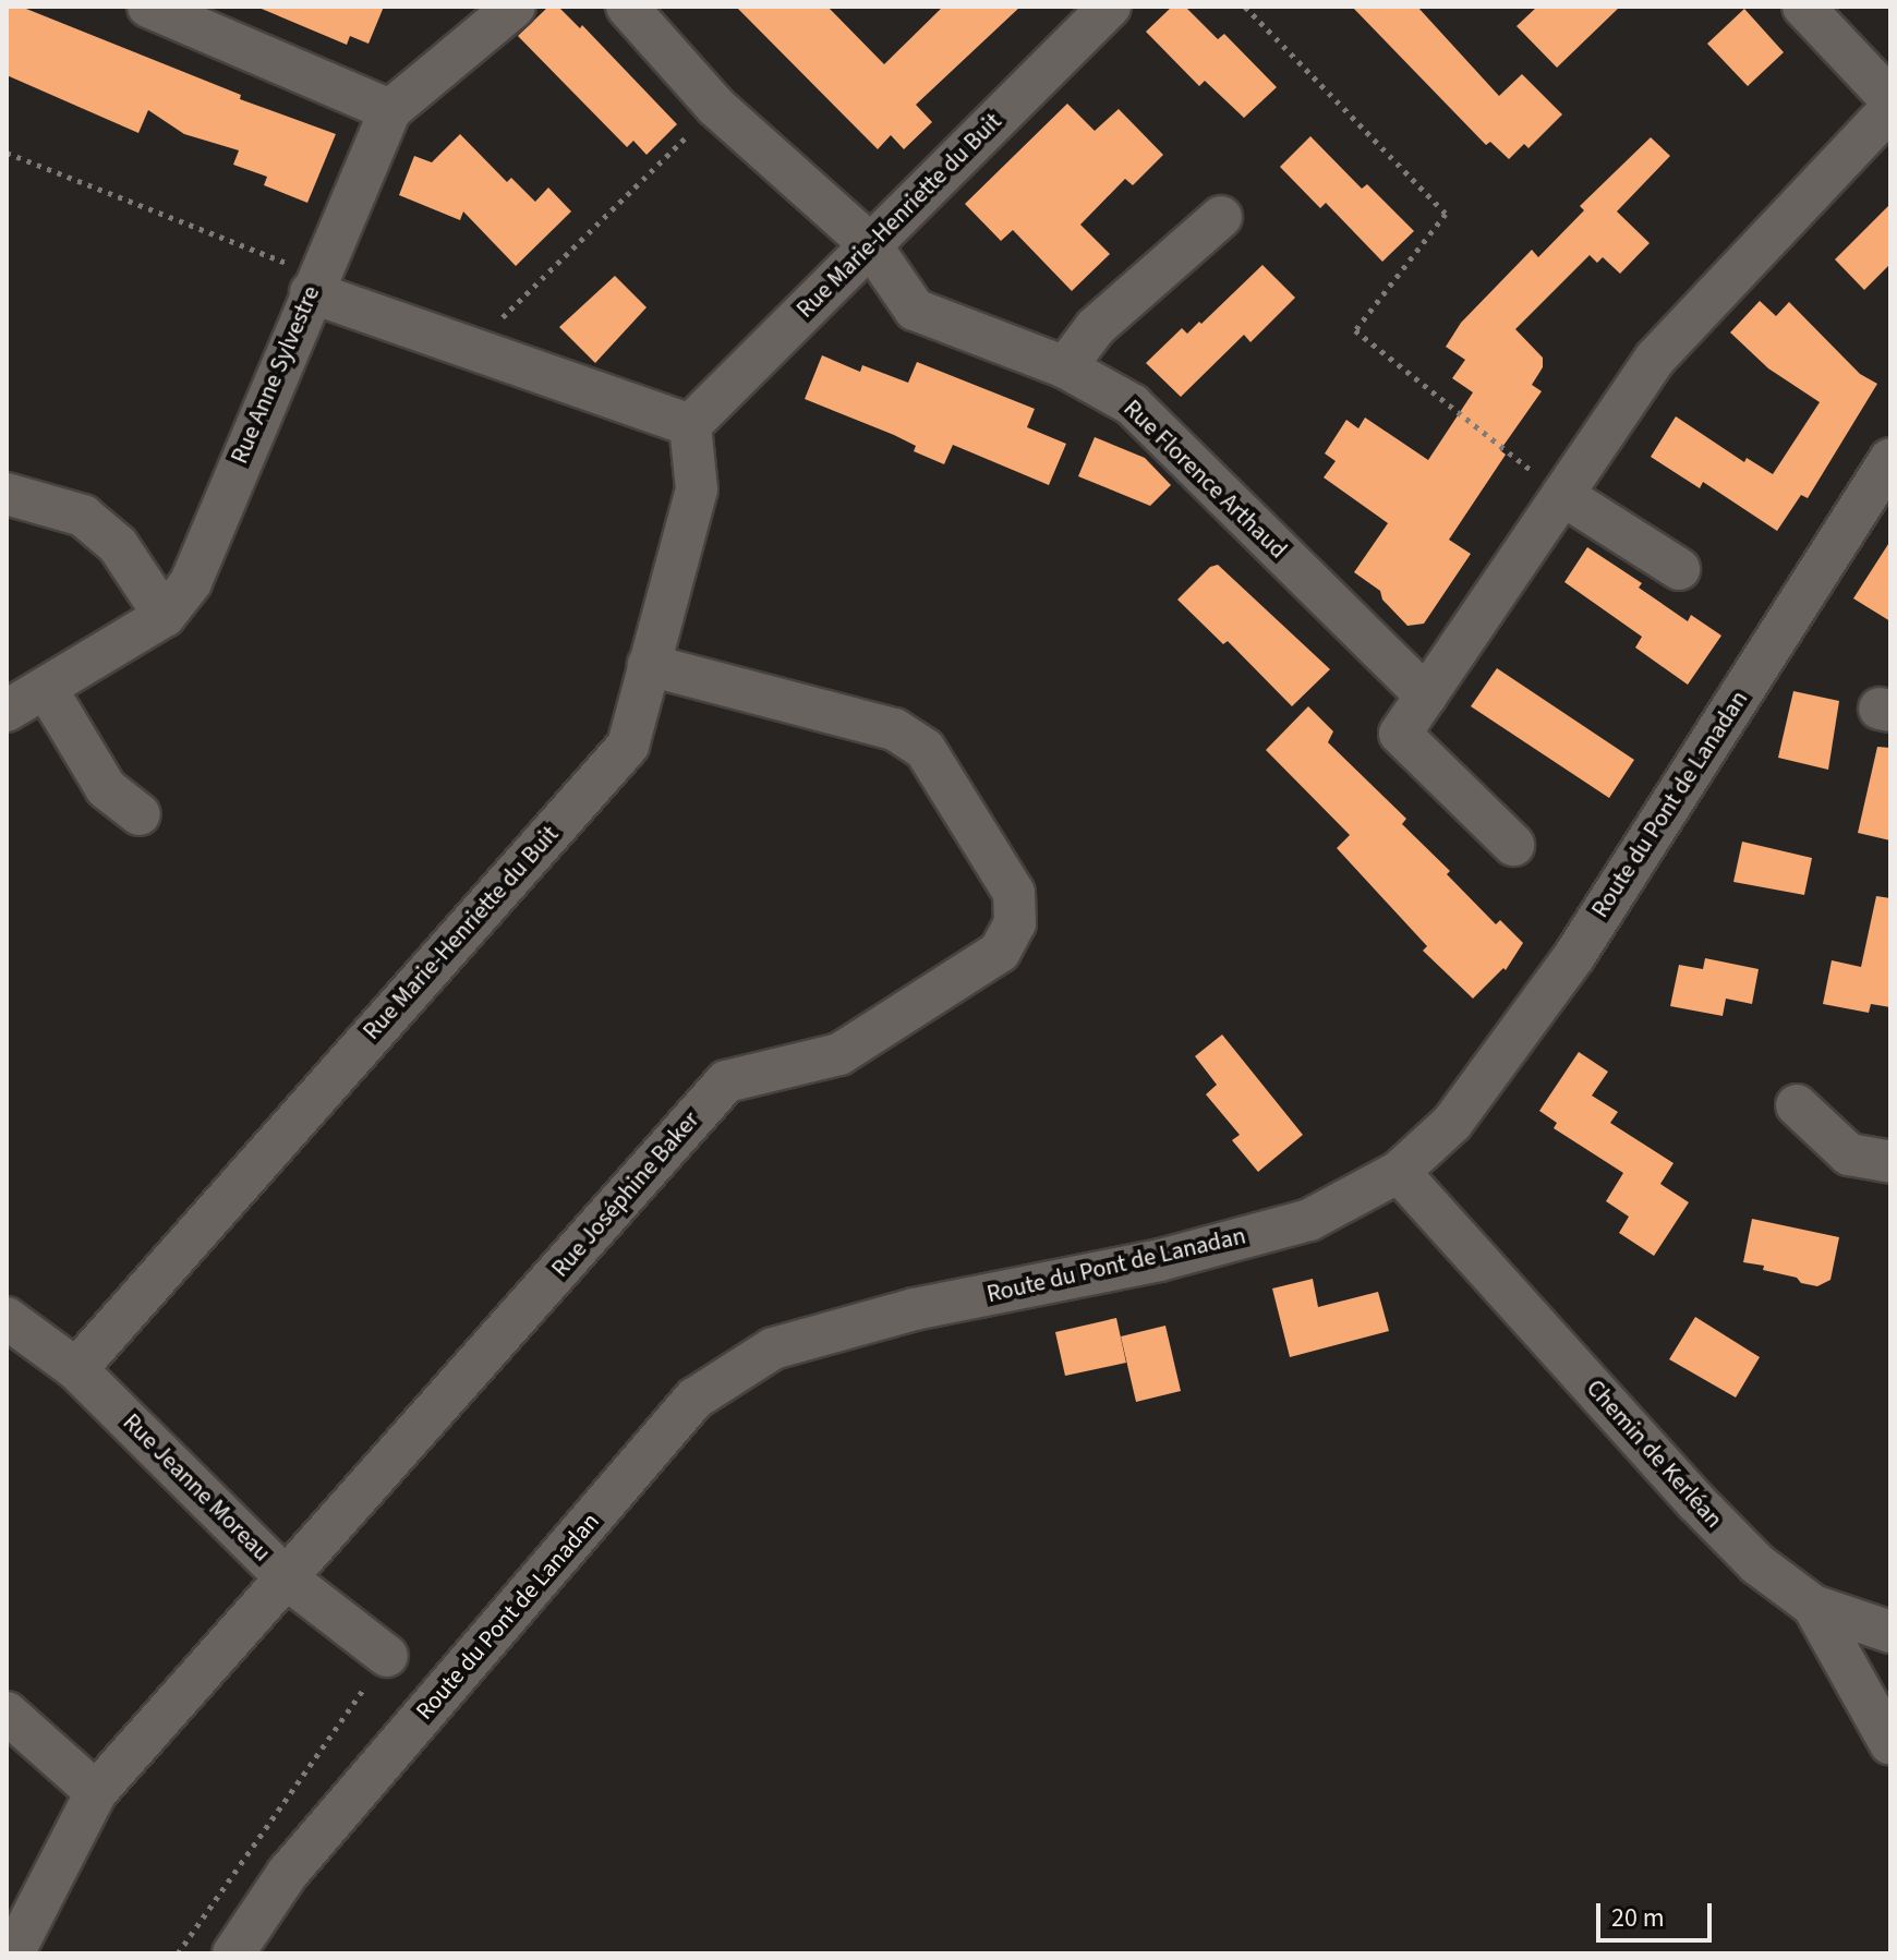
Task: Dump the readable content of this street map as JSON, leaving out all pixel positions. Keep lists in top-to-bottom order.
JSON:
{
  "streets": {
    "street": [
      "Rue Marie-Henriette du Buit",
      "Rue Anne Sylvestre",
      "Rue Florence Arthaud",
      "Route du Pont de Lanadan",
      "Rue Joséphine Baker",
      "Chemin de Kerléan",
      "Rue Jeanne Moreau"
    ]
  },
  "crossings": [
    ["Rue Marie-Henriette du Buit", "Rue Florence Arthaud"],
    ["Rue Marie-Henriette du Buit", "Rue Joséphine Baker"],
    ["Rue Marie-Henriette du Buit", "Rue Jeanne Moreau"],
    ["Route du Pont de Lanadan", "Chemin de Kerléan"],
    ["Rue Joséphine Baker", "Rue Jeanne Moreau"]
  ],
  "scale_bar": "20 m"
}
